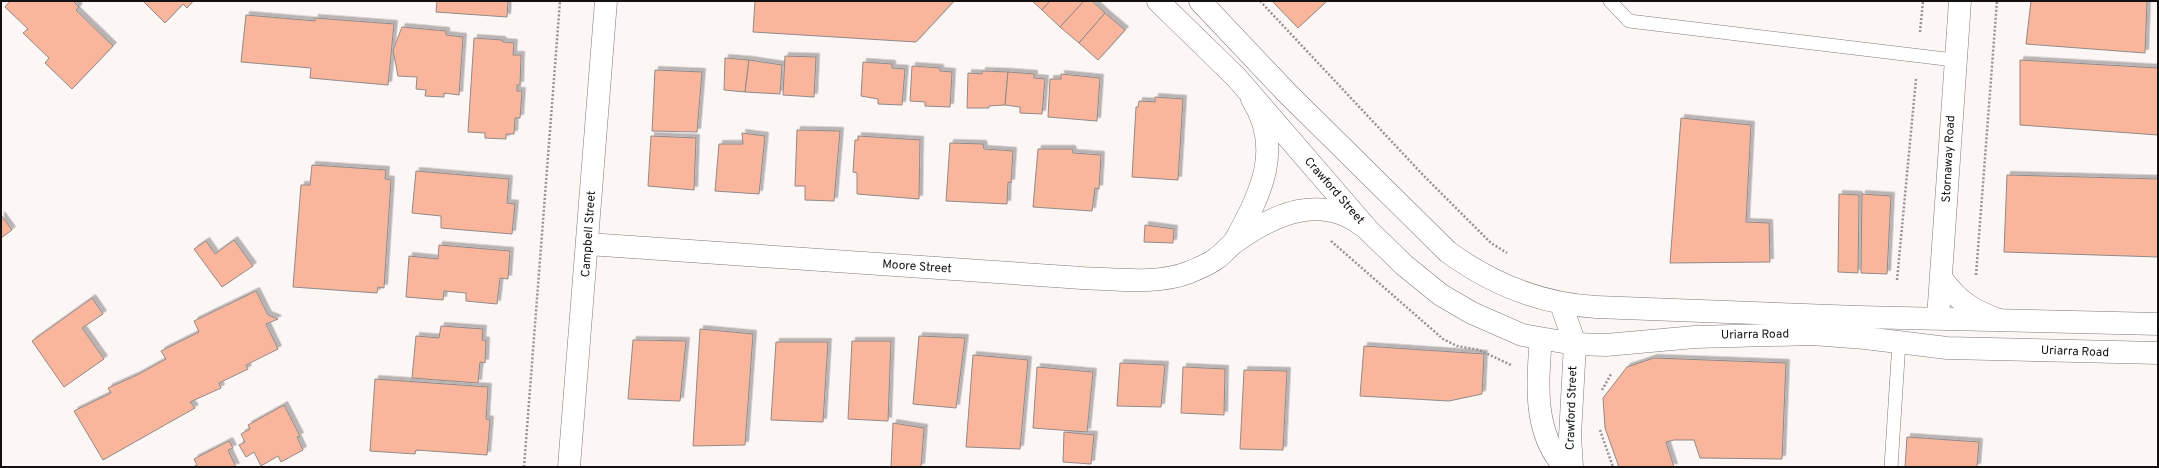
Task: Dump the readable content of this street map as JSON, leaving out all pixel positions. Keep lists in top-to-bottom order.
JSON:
{
  "streets": {
    "main road": [
      "Stornaway Road",
      "Crawford Street",
      "Campbell Street",
      "Moore Street",
      "Uriarra Road"
    ]
  },
  "crossings": [
    ["Stornaway Road", "Uriarra Road"],
    ["Crawford Street", "Moore Street"],
    ["Crawford Street", "Uriarra Road"],
    ["Campbell Street", "Moore Street"]
  ]
}
